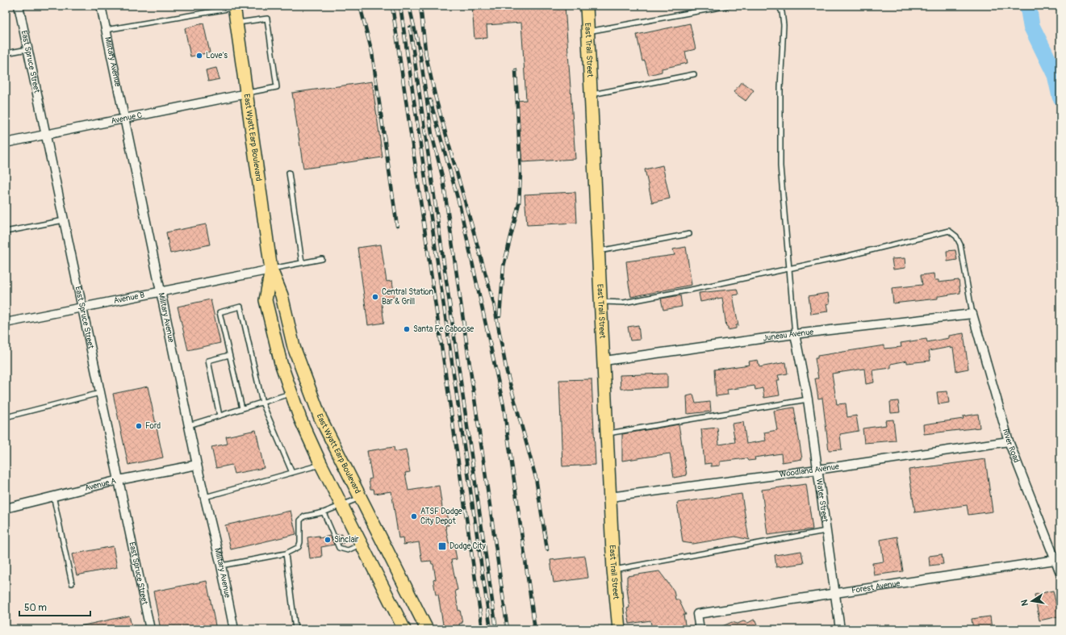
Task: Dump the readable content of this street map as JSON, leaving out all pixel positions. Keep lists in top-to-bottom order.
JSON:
{
  "streets": {
    "main road": ["East Trail Street", "East Wyatt Earp Boulevard"],
    "street": [
      "East Spruce Street",
      "Military Avenue",
      "Avenue C",
      "Avenue B",
      "Juneau Avenue",
      "River Road",
      "Woodland Avenue",
      "Avenue A",
      "Water Street",
      "Forest Avenue"
    ]
  },
  "crossings": [
    ["East Trail Street", "Juneau Avenue"],
    ["East Trail Street", "Woodland Avenue"],
    ["East Spruce Street", "Avenue C"],
    ["East Spruce Street", "Avenue B"],
    ["East Spruce Street", "Avenue A"],
    ["Military Avenue", "Avenue C"],
    ["Military Avenue", "Avenue B"],
    ["Military Avenue", "Avenue A"],
    ["Avenue C", "East Wyatt Earp Boulevard"],
    ["East Wyatt Earp Boulevard", "Avenue B"],
    ["Juneau Avenue", "River Road"],
    ["Juneau Avenue", "Water Street"],
    ["River Road", "Woodland Avenue"],
    ["River Road", "Forest Avenue"],
    ["Woodland Avenue", "Water Street"],
    ["Water Street", "Forest Avenue"]
  ],
  "places": {
    "other": [
      "Love's",
      "Central Station Bar & Grill",
      "Santa Fe Caboose",
      "Ford",
      "ATSF Dodge City Depot",
      "Sinclair"
    ],
    "transit": ["Dodge City"]
  },
  "scale_bar": "50 m",
  "north": "left"
}
